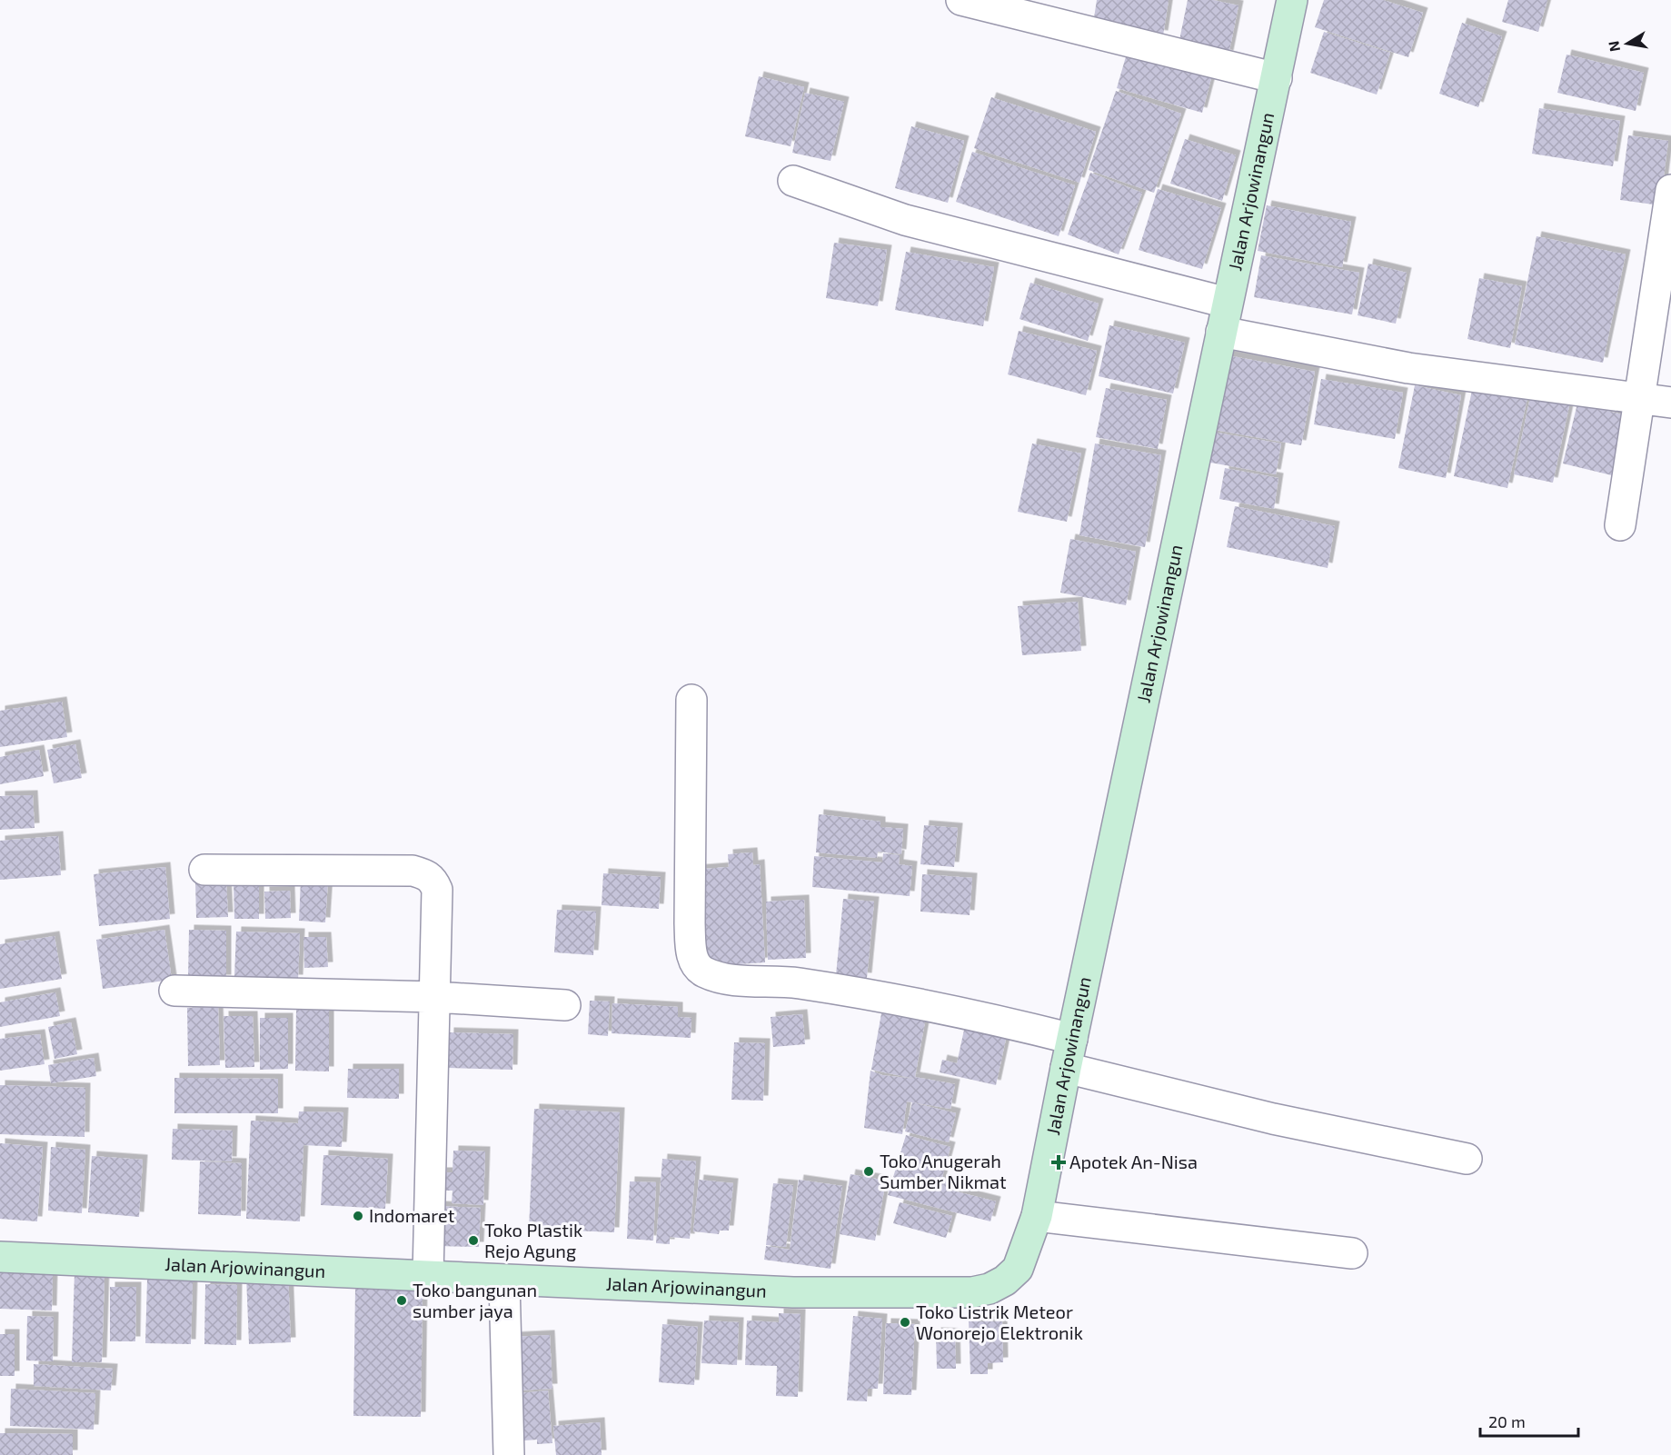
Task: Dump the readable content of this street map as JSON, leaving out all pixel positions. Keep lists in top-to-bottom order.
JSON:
{
  "streets": {
    "main road": ["Jalan Arjowinangun"]
  },
  "places": {
    "health": ["Apotek An-Nisa"],
    "other": [
      "Toko Anugerah Sumber Nikmat",
      "Indomaret",
      "Toko Plastik Rejo Agung",
      "Toko bangunan sumber jaya",
      "Toko Listrik Meteor Wonorejo Elektronik"
    ]
  },
  "scale_bar": "20 m",
  "north": "left"
}
